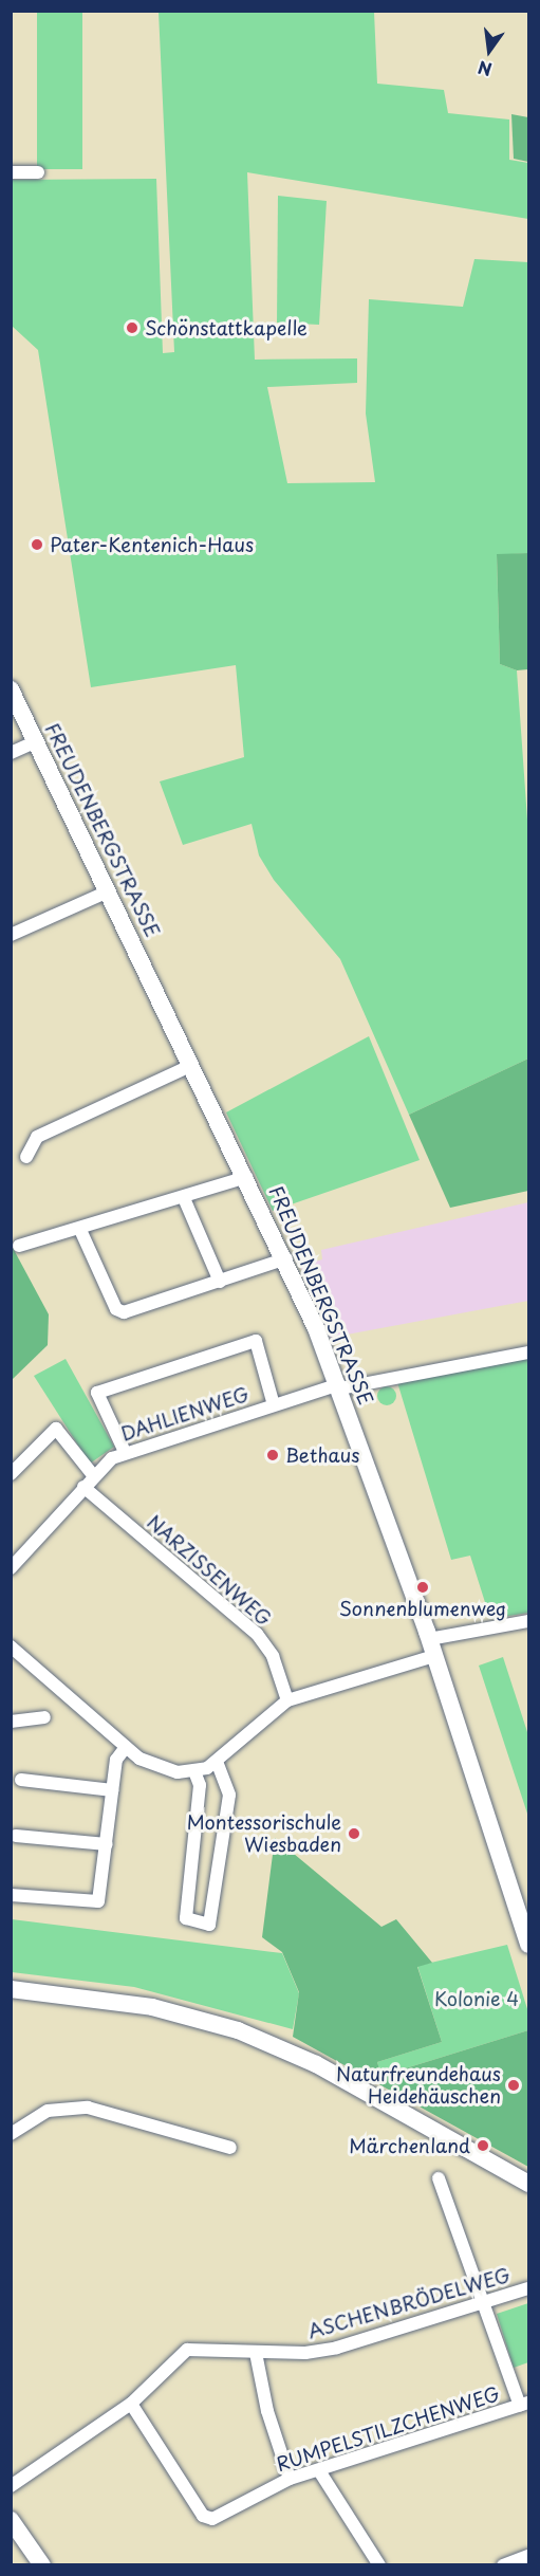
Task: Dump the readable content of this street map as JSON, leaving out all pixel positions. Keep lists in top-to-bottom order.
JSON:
{
  "streets": {
    "street": [
      "FREUDENBERGSTRASSE",
      "DAHLIENWEG",
      "NARZISSENWEG",
      "ASCHENBRÖDELWEG",
      "RUMPELSTILZCHENWEG"
    ]
  },
  "crossings": [
    ["FREUDENBERGSTRASSE", "DAHLIENWEG"],
    ["DAHLIENWEG", "NARZISSENWEG"],
    ["ASCHENBRÖDELWEG", "RUMPELSTILZCHENWEG"]
  ],
  "parks": ["Kolonie 4"],
  "places": [
    "Schönstattkapelle",
    "Pater-Kentenich-Haus",
    "Bethaus",
    "Sonnenblumenweg",
    "Montessorischule Wiesbaden",
    "Naturfreundehaus Heidehäuschen",
    "Märchenland"
  ],
  "north": "bottom"
}
